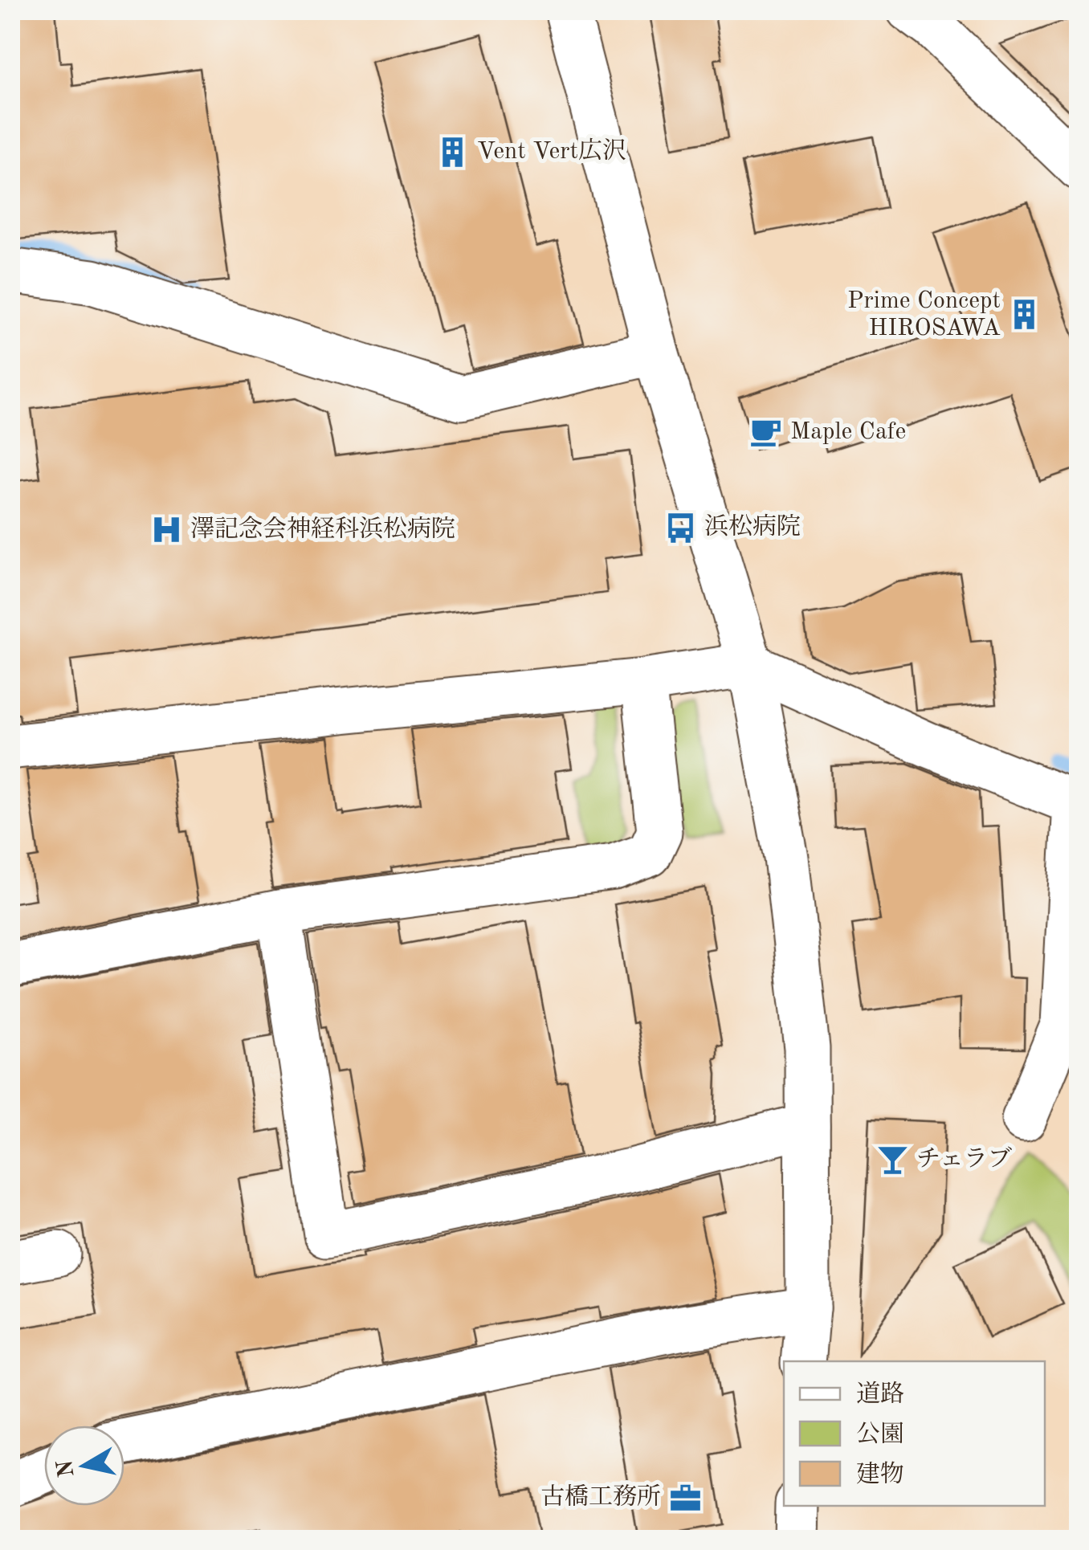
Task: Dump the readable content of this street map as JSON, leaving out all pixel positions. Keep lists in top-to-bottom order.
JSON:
{
  "places": {
    "building": ["Vent Vert広沢", "Prime Concept HIROSAWA"],
    "cafe": ["Maple Cafe"],
    "bus stop": ["浜松病院"],
    "hospital": ["澤記念会神経科浜松病院"],
    "bar": ["チェラブ"],
    "office": ["古橋工務所"]
  },
  "legend": ["道路", "公園", "建物"],
  "north": "left"
}
